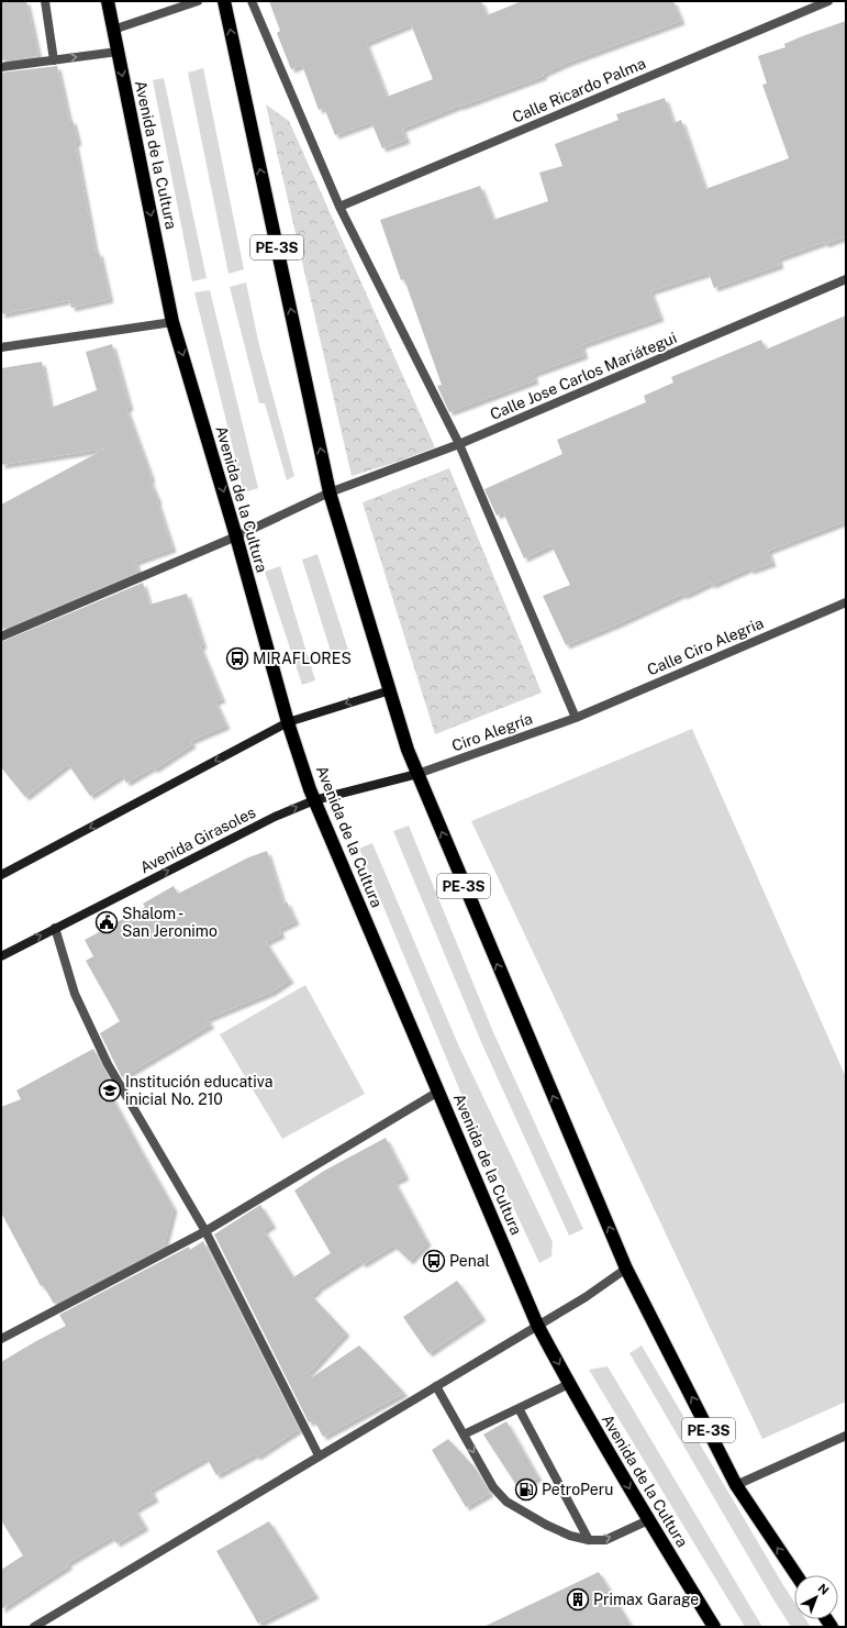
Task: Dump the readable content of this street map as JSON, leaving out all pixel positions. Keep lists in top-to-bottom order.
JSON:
{
  "streets": {
    "highway": ["Avenida de la Cultura", "PE-3S"],
    "street": [
      "Calle Ricardo Palma",
      "Calle Jose Carlos Mariátegui",
      "Calle Ciro Alegria",
      "Ciro Alegría",
      "Avenida Girasoles"
    ]
  },
  "crossings": [
    ["Avenida de la Cultura", "Calle Jose Carlos Mariátegui"],
    ["Avenida de la Cultura", "Avenida Girasoles"],
    ["PE-3S", "Calle Jose Carlos Mariátegui"],
    ["PE-3S", "Ciro Alegría"],
    ["PE-3S", "Avenida Girasoles"],
    ["Calle Ciro Alegria", "Ciro Alegría"],
    ["Ciro Alegría", "Avenida Girasoles"]
  ],
  "places": {
    "bus stop": ["MIRAFLORES", "Penal"],
    "public building": ["Shalom - San Jeronimo"],
    "school or university": ["Institución educativa inicial No. 210"],
    "fuel station": ["PetroPeru"],
    "building": ["Primax Garage"]
  },
  "north": "top right"
}
